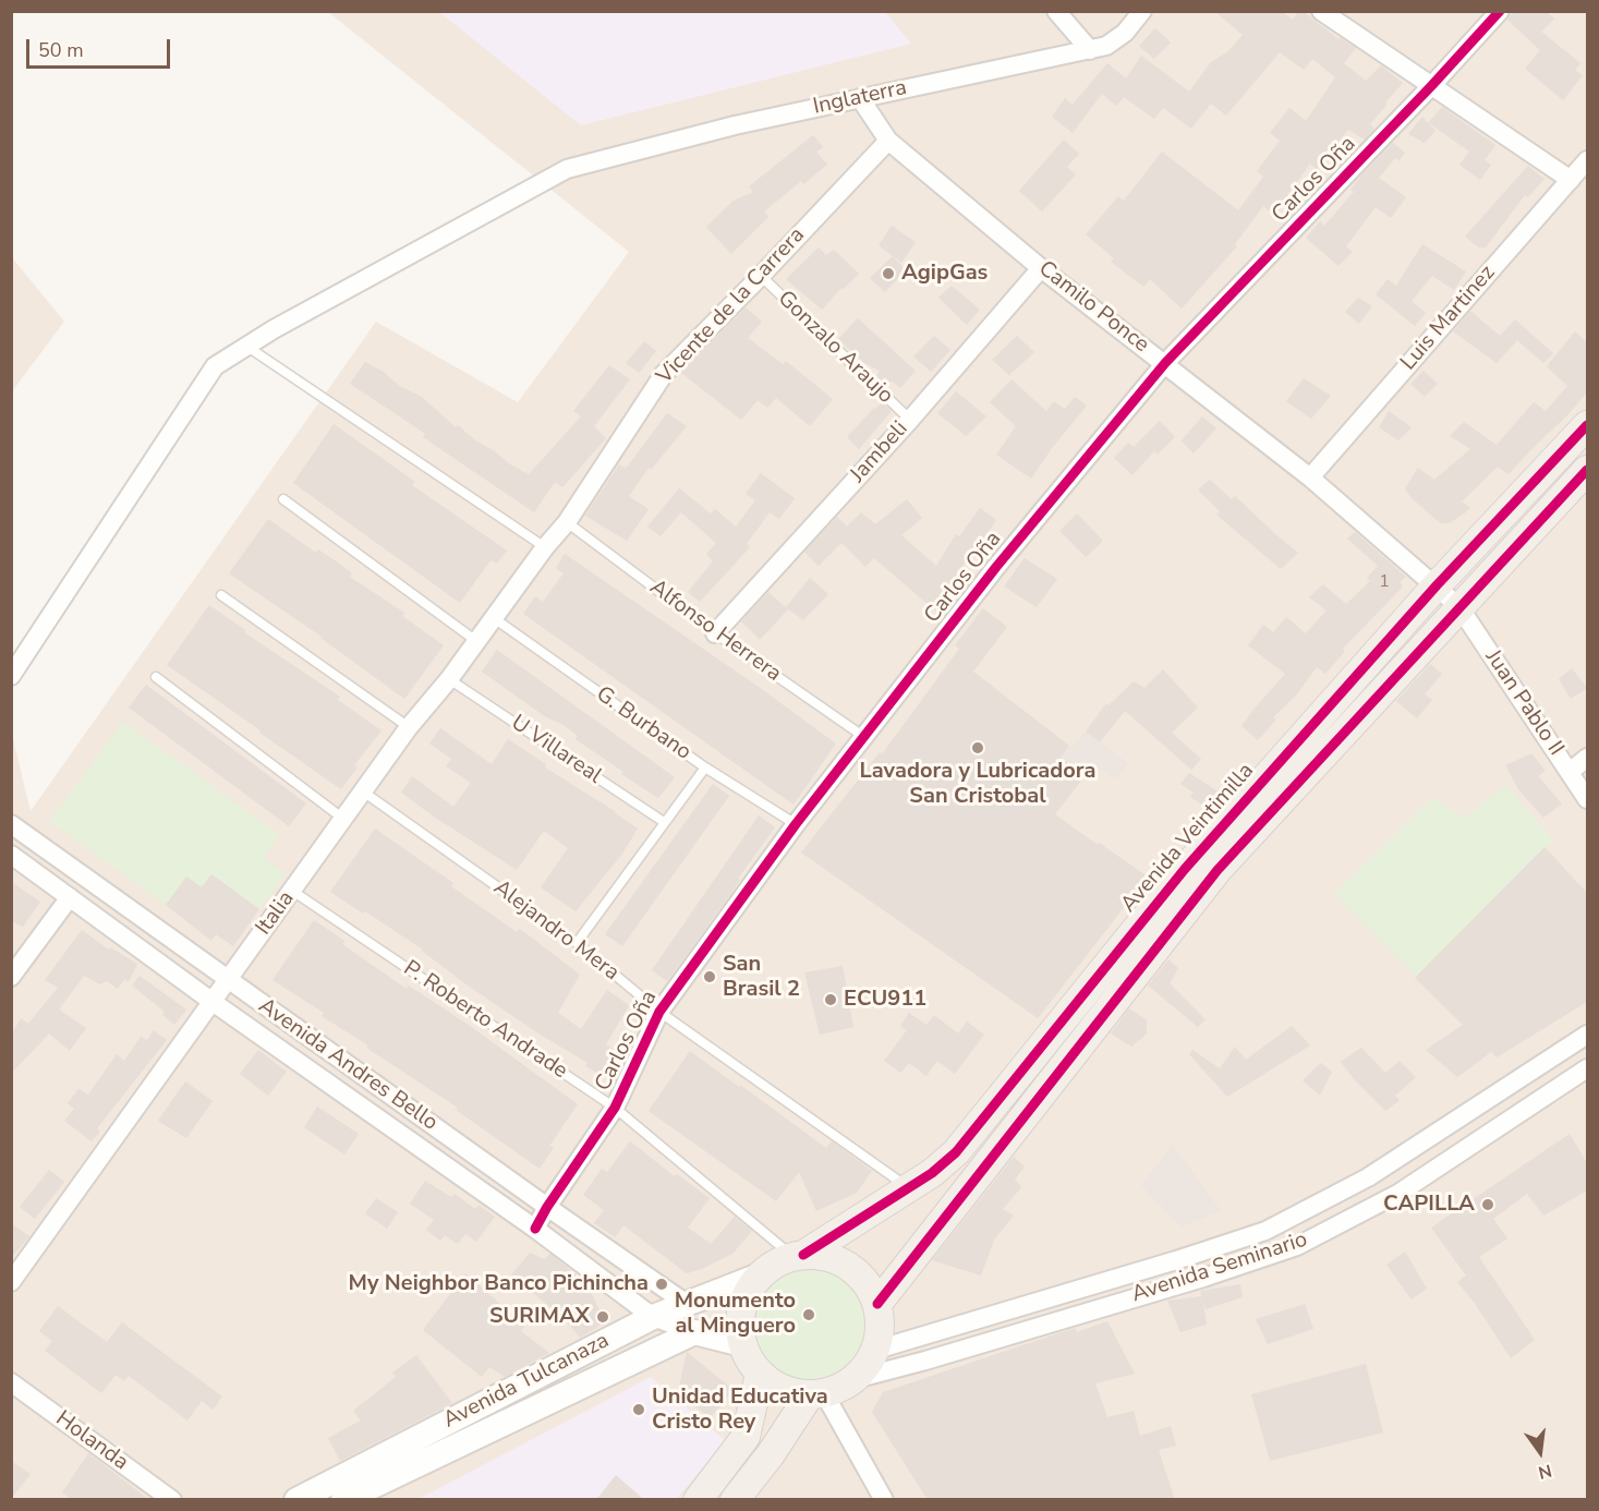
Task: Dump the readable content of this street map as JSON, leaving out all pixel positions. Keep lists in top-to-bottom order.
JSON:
{
  "streets": {
    "main road": ["Avenida Veintimilla"],
    "street": [
      "Inglaterra",
      "Carlos Oña",
      "Vicente de la Carrera",
      "Camilo Ponce",
      "Luis Martinez",
      "Jambeli",
      "Juan Pablo II",
      "Italia",
      "Avenida Andres Bello",
      "Avenida Seminario",
      "Avenida Tulcanaza",
      "Holanda"
    ],
    "lane": [
      "Gonzalo Araujo",
      "Alfonso Herrera",
      "G. Burbano",
      "U Villareal",
      "Alejandro Mera",
      "P. Roberto Andrade"
    ]
  },
  "crossings": [
    ["Inglaterra", "Camilo Ponce"],
    ["Carlos Oña", "Camilo Ponce"],
    ["Carlos Oña", "Alfonso Herrera"],
    ["Carlos Oña", "G. Burbano"],
    ["Carlos Oña", "Alejandro Mera"],
    ["Carlos Oña", "P. Roberto Andrade"],
    ["Carlos Oña", "Avenida Andres Bello"],
    ["Vicente de la Carrera", "Camilo Ponce"],
    ["Vicente de la Carrera", "Gonzalo Araujo"],
    ["Vicente de la Carrera", "Alfonso Herrera"],
    ["Vicente de la Carrera", "Italia"],
    ["Camilo Ponce", "Luis Martinez"],
    ["Camilo Ponce", "Jambeli"],
    ["Camilo Ponce", "Juan Pablo II"],
    ["Camilo Ponce", "Avenida Veintimilla"],
    ["Gonzalo Araujo", "Jambeli"],
    ["Jambeli", "Alfonso Herrera"],
    ["Juan Pablo II", "Avenida Veintimilla"],
    ["G. Burbano", "Italia"],
    ["U Villareal", "Italia"],
    ["Avenida Veintimilla", "Alejandro Mera"],
    ["Avenida Veintimilla", "P. Roberto Andrade"],
    ["Avenida Veintimilla", "Avenida Seminario"],
    ["Avenida Veintimilla", "Avenida Tulcanaza"],
    ["Italia", "Alejandro Mera"],
    ["Italia", "P. Roberto Andrade"],
    ["Italia", "Avenida Andres Bello"],
    ["P. Roberto Andrade", "Avenida Seminario"],
    ["P. Roberto Andrade", "Avenida Tulcanaza"],
    ["Avenida Andres Bello", "Avenida Tulcanaza"],
    ["Avenida Seminario", "Avenida Tulcanaza"]
  ],
  "places": [
    "AgipGas",
    "Lavadora y Lubricadora San Cristobal",
    "San Brasil 2",
    "ECU911",
    "CAPILLA",
    "My Neighbor Banco Pichincha",
    "Monumento al Minguero",
    "SURIMAX",
    "Unidad Educativa Cristo Rey"
  ],
  "house_numbers": ["1"],
  "scale_bar": "50 m",
  "north": "bottom"
}
